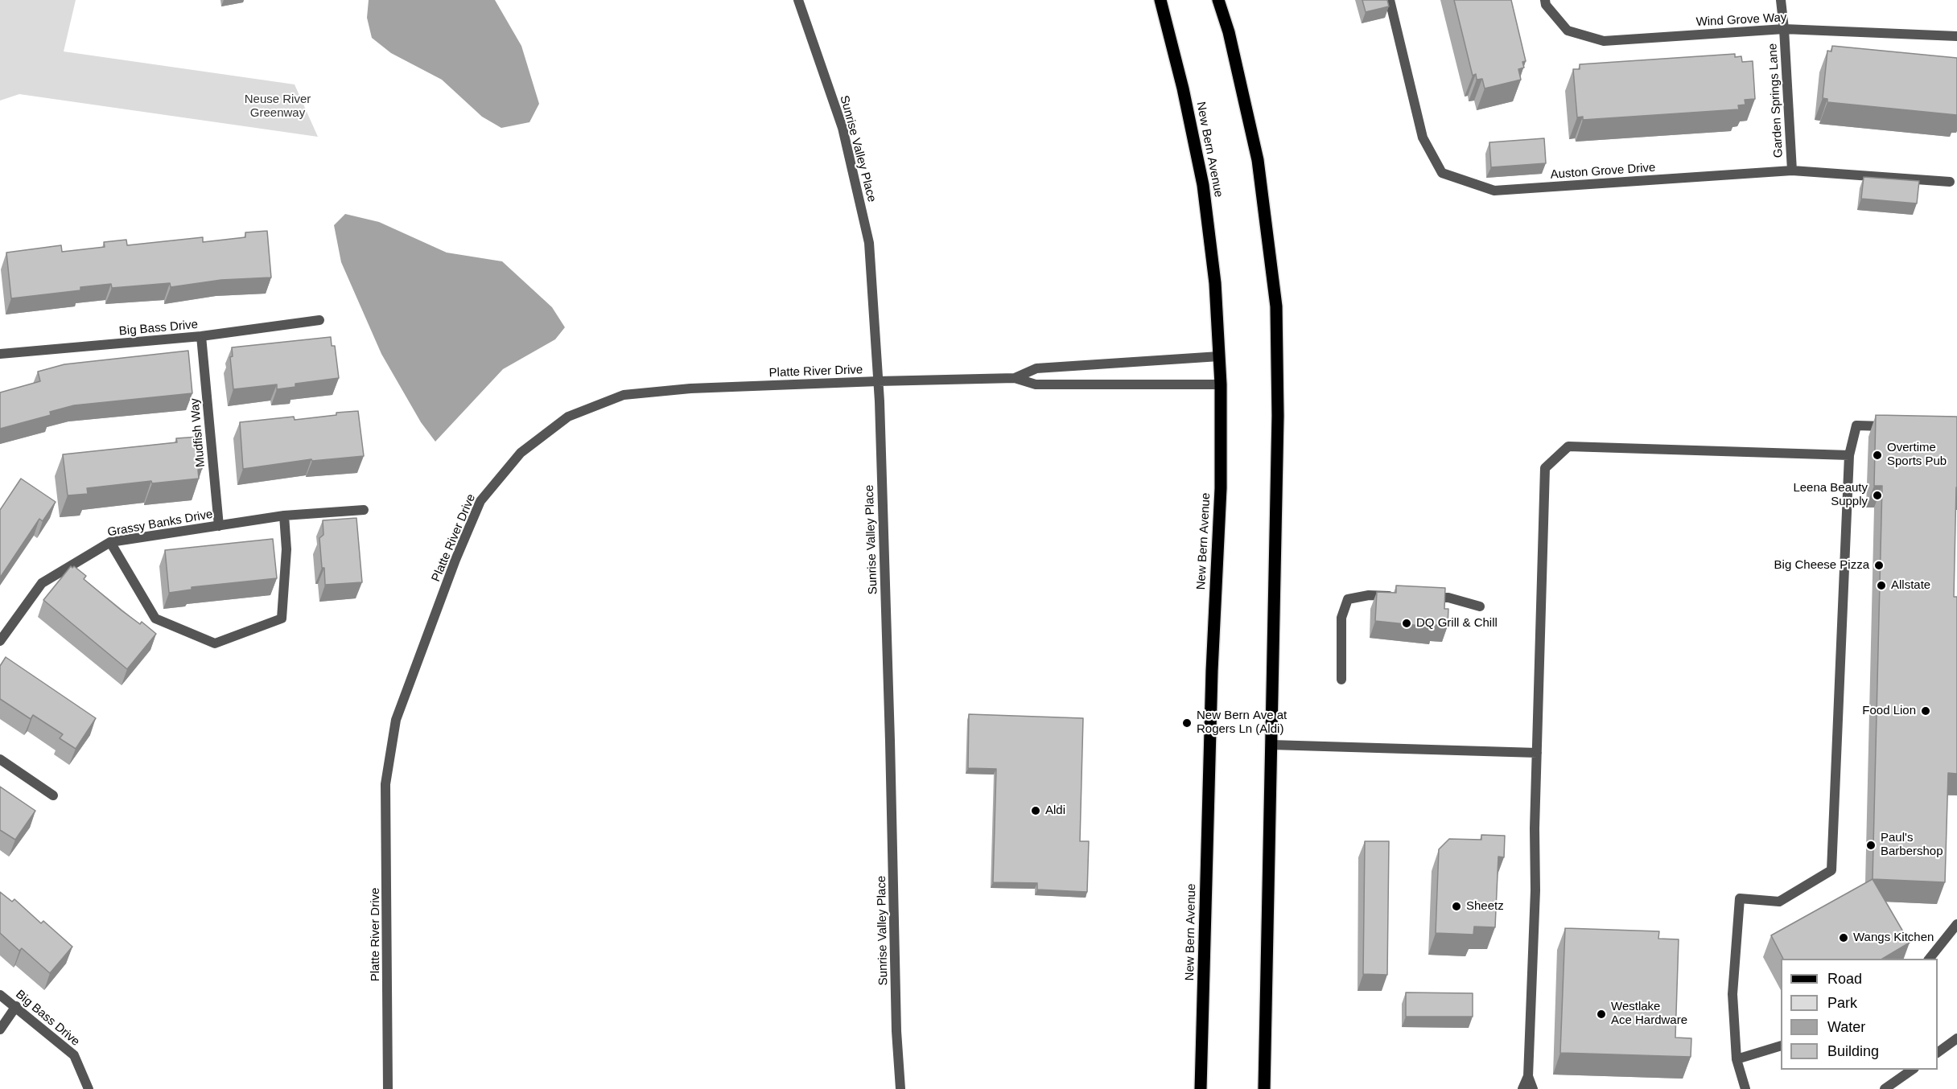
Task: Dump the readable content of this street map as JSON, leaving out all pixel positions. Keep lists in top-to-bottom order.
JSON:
{
  "streets": {
    "main road": ["New Bern Avenue"],
    "street": [
      "Wind Grove Way",
      "Garden Springs Lane",
      "Sunrise Valley Place",
      "Auston Grove Drive",
      "Big Bass Drive",
      "Platte River Drive",
      "Mudfish Way",
      "Grassy Banks Drive"
    ]
  },
  "crossings": [
    ["Wind Grove Way", "Garden Springs Lane"],
    ["Garden Springs Lane", "Auston Grove Drive"],
    ["Sunrise Valley Place", "Platte River Drive"],
    ["New Bern Avenue", "Platte River Drive"],
    ["Big Bass Drive", "Mudfish Way"],
    ["Mudfish Way", "Grassy Banks Drive"]
  ],
  "parks": ["Neuse River Greenway"],
  "places": [
    "Overtime Sports Pub",
    "Leena Beauty Supply",
    "Big Cheese Pizza",
    "Allstate",
    "DQ Grill & Chill",
    "Food Lion",
    "New Bern Ave at Rogers Ln (Aldi)",
    "Aldi",
    "Paul's Barbershop",
    "Sheetz",
    "Wangs Kitchen",
    "Westlake Ace Hardware"
  ],
  "legend": [
    "Road",
    "Park",
    "Water",
    "Building"
  ]
}
